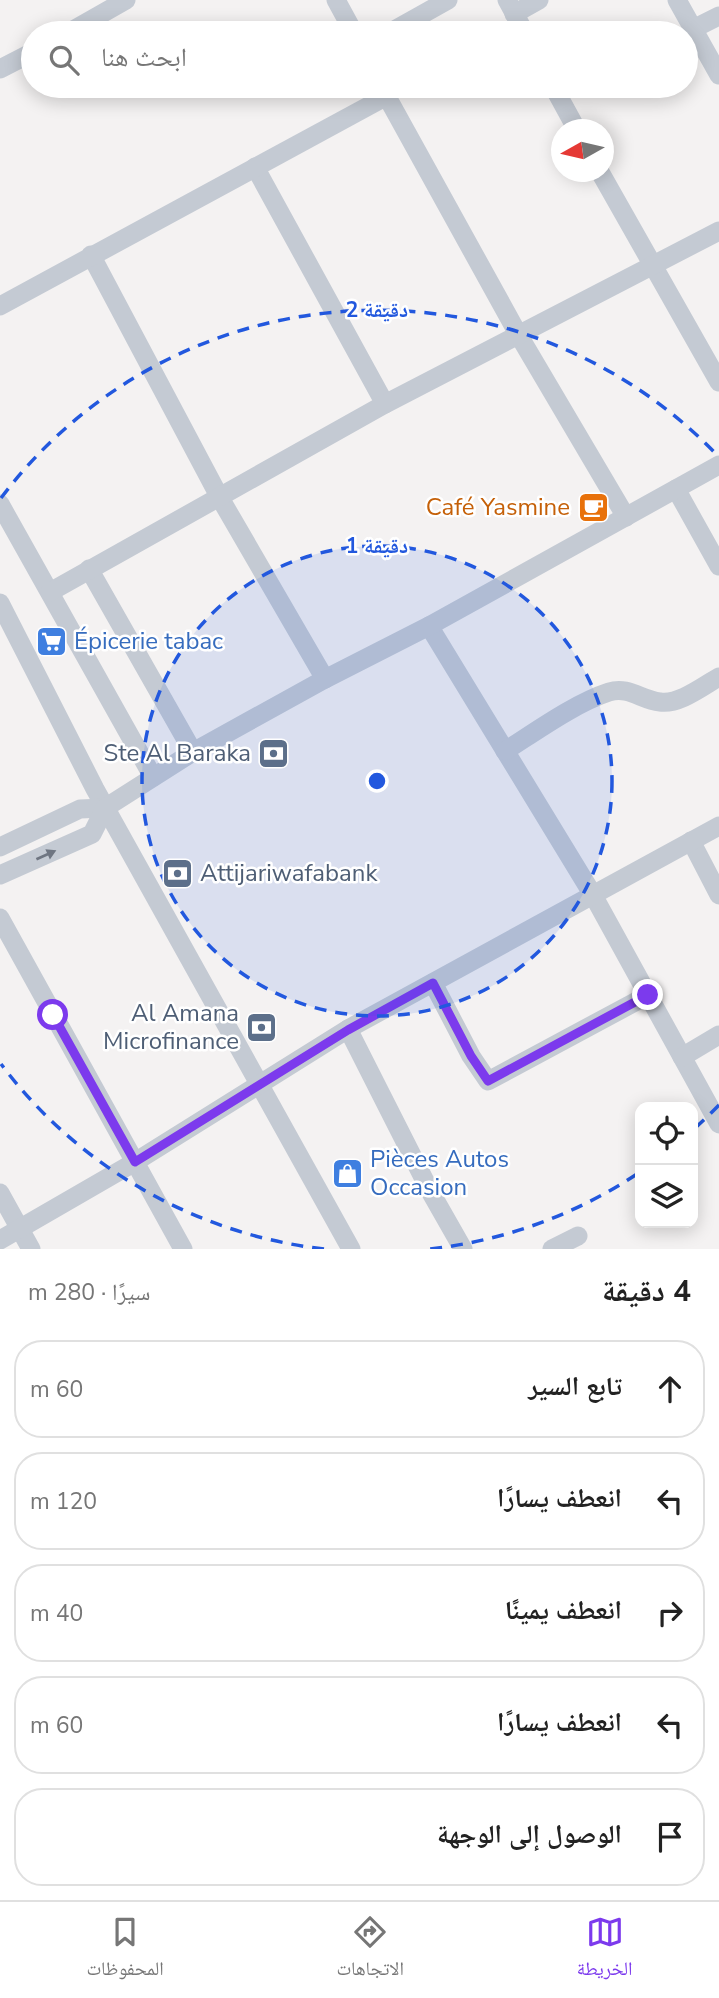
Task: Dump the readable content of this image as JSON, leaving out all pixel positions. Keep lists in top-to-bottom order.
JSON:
{
  "places": {
    "cafe": ["Café Yasmine"],
    "supermarket": ["Épicerie tabac"],
    "bank": ["Ste Al Baraka", "Attijariwafabank", "Al Amana Microfinance"],
    "shop": ["Pièces Autos Occasion"]
  },
  "north": "left",
  "page": {
    "search": "ابحث هنا",
    "heading": ["4 دقيقة", "سيرًا · 280 m"],
    "list": [
      ["تابع السير", "60 m"],
      ["انعطف يسارًا", "120 m"],
      ["انعطف يمينًا", "40 m"],
      ["انعطف يسارًا", "60 m"],
      "الوصول إلى الوجهة"
    ],
    "nav": ["الخريطة", "الاتجاهات", "المحفوظات"]
  },
  "rings": ["2 دقيقة", "1 دقيقة"]
}
